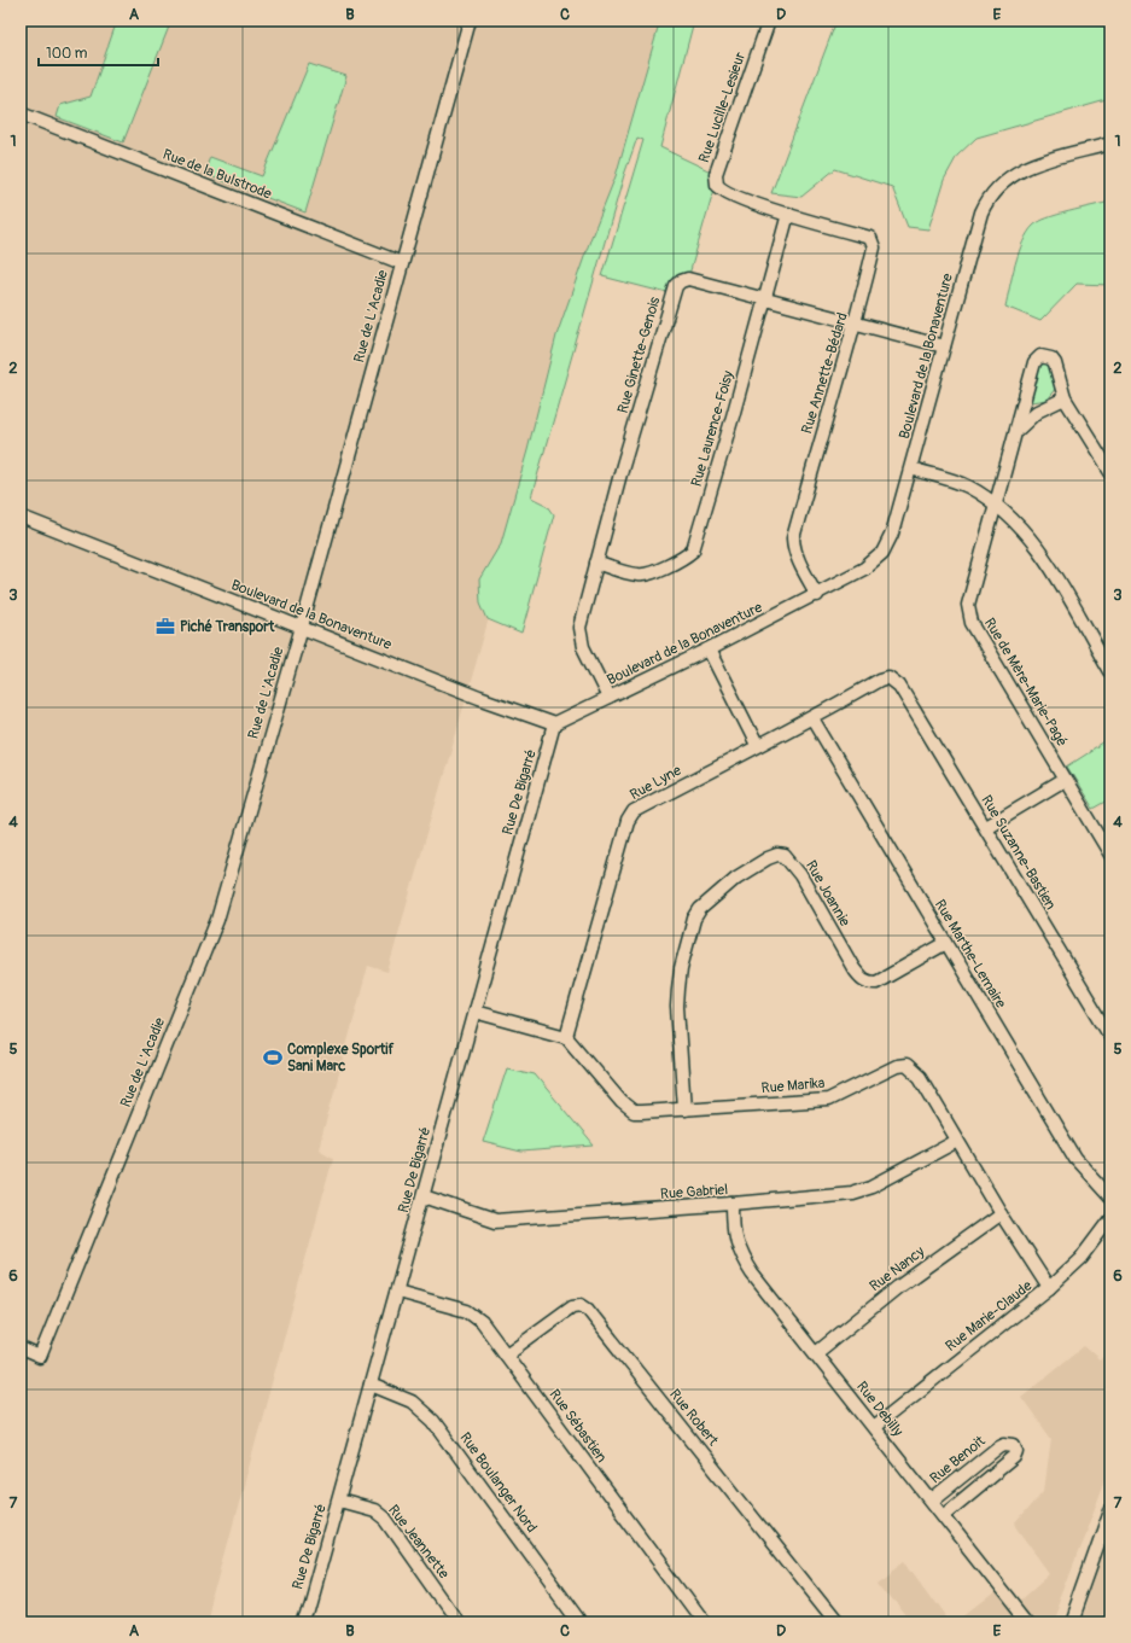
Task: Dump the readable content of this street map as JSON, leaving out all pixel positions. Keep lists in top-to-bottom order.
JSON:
{
  "streets": {
    "street": [
      "Rue Lucille-Lesieur",
      "Rue de la Bulstrode",
      "Rue de L'Acadie",
      "Rue Ginette-Genois",
      "Boulevard de la Bonaventure",
      "Rue Annette-Bédard",
      "Rue Laurence-Foisy",
      "Rue de Mère-Marie-Pagé",
      "Rue Lyne",
      "Rue De Bigarré",
      "Rue Suzanne-Bastien",
      "Rue Joannie",
      "Rue Marthe-Lemaire",
      "Rue Marika",
      "Rue Gabriel",
      "Rue Nancy",
      "Rue Marie-Claude",
      "Rue Debilly",
      "Rue Robert",
      "Rue Sébastien",
      "Rue Benoit",
      "Rue Boulanger Nord",
      "Rue Jeannette"
    ]
  },
  "crossings": [
    ["Rue Lucille-Lesieur", "Rue Annette-Bédard"],
    ["Rue Lucille-Lesieur", "Rue Laurence-Foisy"],
    ["Rue de la Bulstrode", "Rue de L'Acadie"],
    ["Rue de L'Acadie", "Boulevard de la Bonaventure"],
    ["Rue Ginette-Genois", "Boulevard de la Bonaventure"],
    ["Rue Ginette-Genois", "Rue Annette-Bédard"],
    ["Rue Ginette-Genois", "Rue Laurence-Foisy"],
    ["Boulevard de la Bonaventure", "Rue Annette-Bédard"],
    ["Boulevard de la Bonaventure", "Rue De Bigarré"],
    ["Rue Annette-Bédard", "Rue Laurence-Foisy"],
    ["Rue Lyne", "Rue Suzanne-Bastien"],
    ["Rue Lyne", "Rue Marthe-Lemaire"],
    ["Rue Lyne", "Rue Marika"],
    ["Rue De Bigarré", "Rue Gabriel"],
    ["Rue De Bigarré", "Rue Sébastien"],
    ["Rue De Bigarré", "Rue Boulanger Nord"],
    ["Rue De Bigarré", "Rue Jeannette"],
    ["Rue Joannie", "Rue Marthe-Lemaire"],
    ["Rue Joannie", "Rue Marika"],
    ["Rue Marika", "Rue Gabriel"],
    ["Rue Marika", "Rue Nancy"],
    ["Rue Marika", "Rue Marie-Claude"],
    ["Rue Gabriel", "Rue Debilly"],
    ["Rue Nancy", "Rue Debilly"],
    ["Rue Marie-Claude", "Rue Debilly"],
    ["Rue Debilly", "Rue Benoit"],
    ["Rue Robert", "Rue Sébastien"]
  ],
  "places": {
    "office": ["Piché Transport"],
    "sports": ["Complexe Sportif Sani Marc"]
  },
  "scale_bar": "100 m",
  "grid": {
    "columns": [
      "A",
      "B",
      "C",
      "D",
      "E"
    ],
    "rows": [
      "1",
      "2",
      "3",
      "4",
      "5",
      "6",
      "7"
    ]
  }
}
